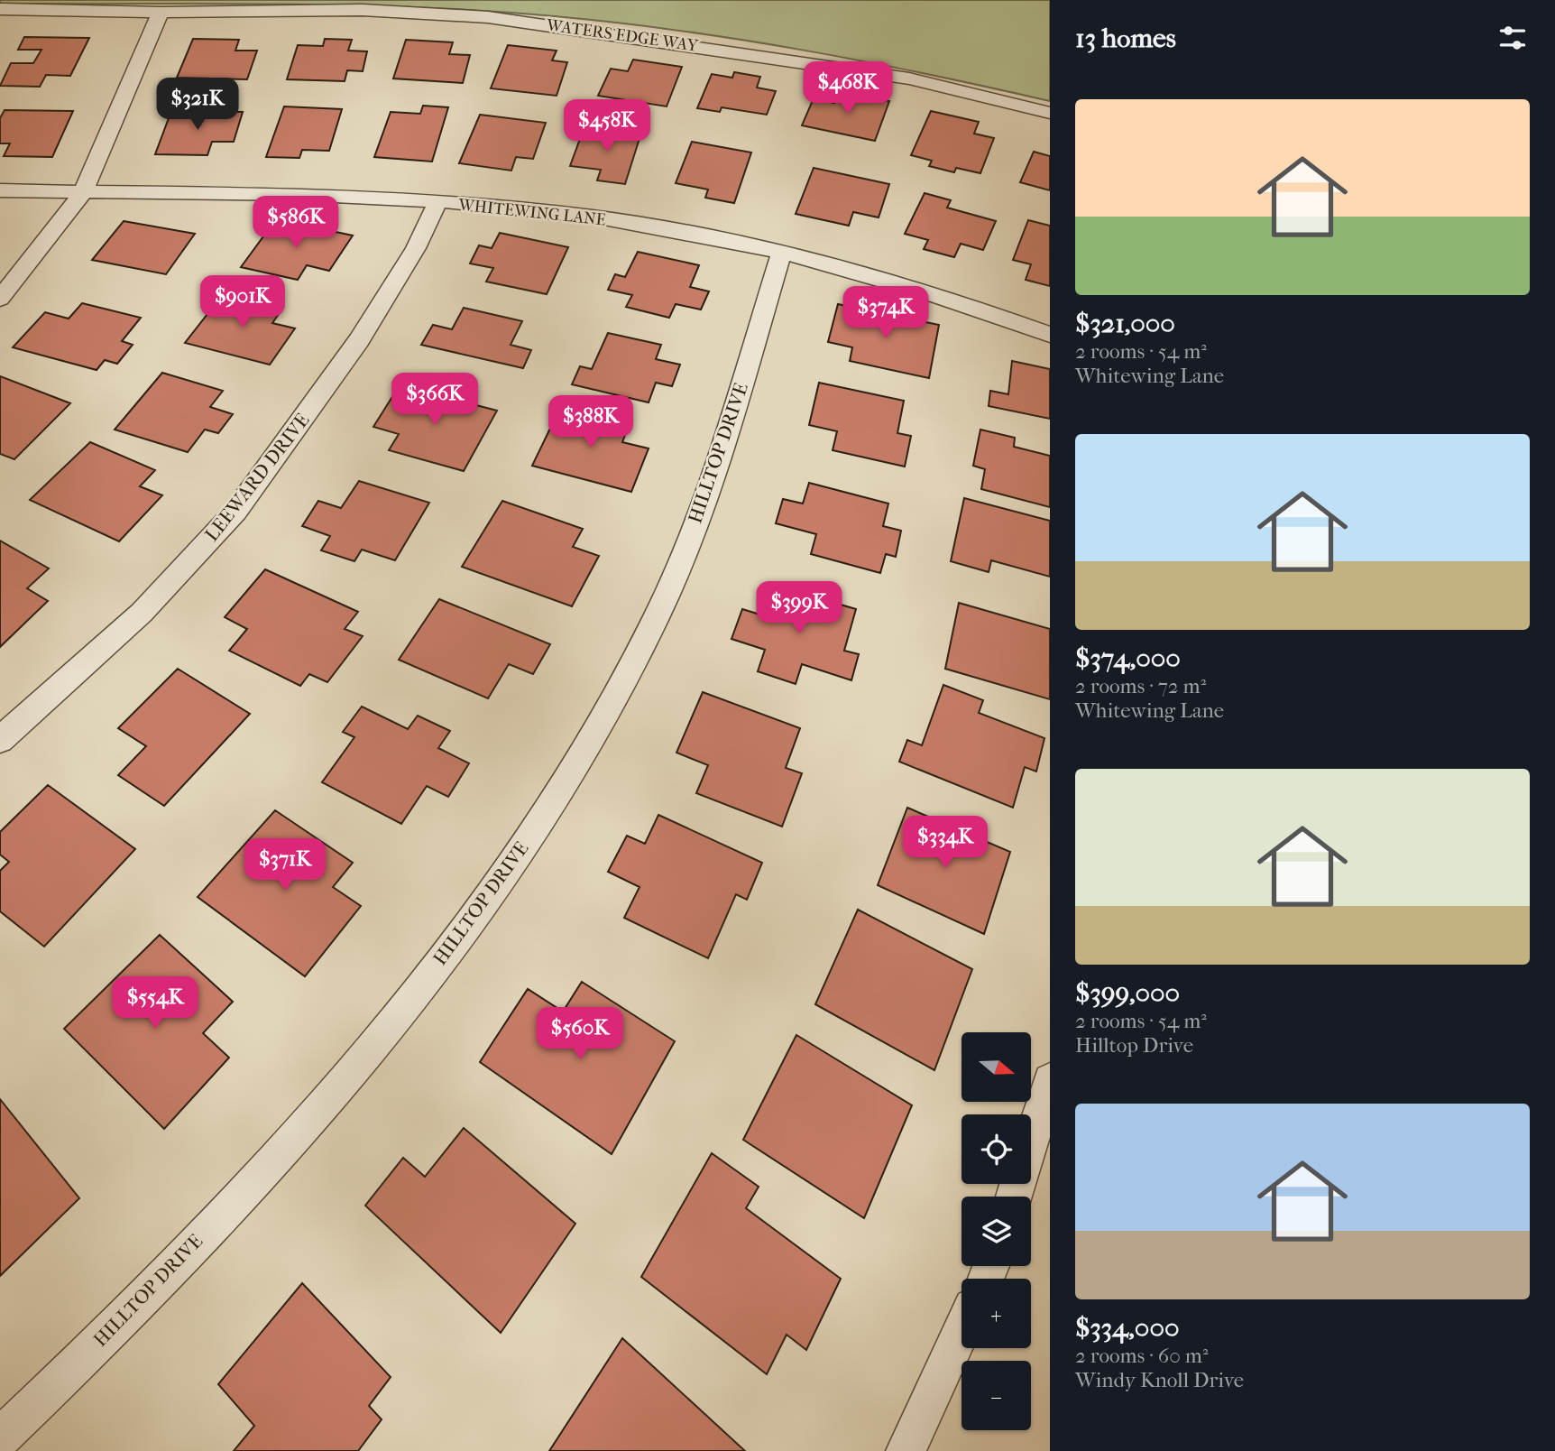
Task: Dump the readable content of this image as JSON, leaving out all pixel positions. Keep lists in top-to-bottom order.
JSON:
{
  "streets": {
    "street": [
      "WATERS EDGE WAY",
      "WHITEWING LANE",
      "HILLTOP DRIVE",
      "LEEWARD DRIVE"
    ]
  },
  "crossings": [
    ["WHITEWING LANE", "HILLTOP DRIVE"],
    ["WHITEWING LANE", "LEEWARD DRIVE"]
  ],
  "north": "right",
  "page": {
    "heading": "13 homes",
    "price": [
      "$468K",
      "$321K",
      "$458K",
      "$586K",
      "$901K",
      "$374K",
      "$366K",
      "$388K",
      "$399K",
      "$334K",
      "$371K",
      "$554K",
      "$560K"
    ],
    "list": [
      {
        "name": "$321,000",
        "note": "2 rooms · 54 m² · Whitewing Lane"
      },
      {
        "name": "$374,000",
        "note": "2 rooms · 72 m² · Whitewing Lane"
      },
      {
        "name": "$399,000",
        "note": "2 rooms · 54 m² · Hilltop Drive"
      },
      {
        "name": "$334,000",
        "note": "2 rooms · 60 m² · Windy Knoll Drive"
      }
    ],
    "map_buttons": ["+", "−"]
  }
}
